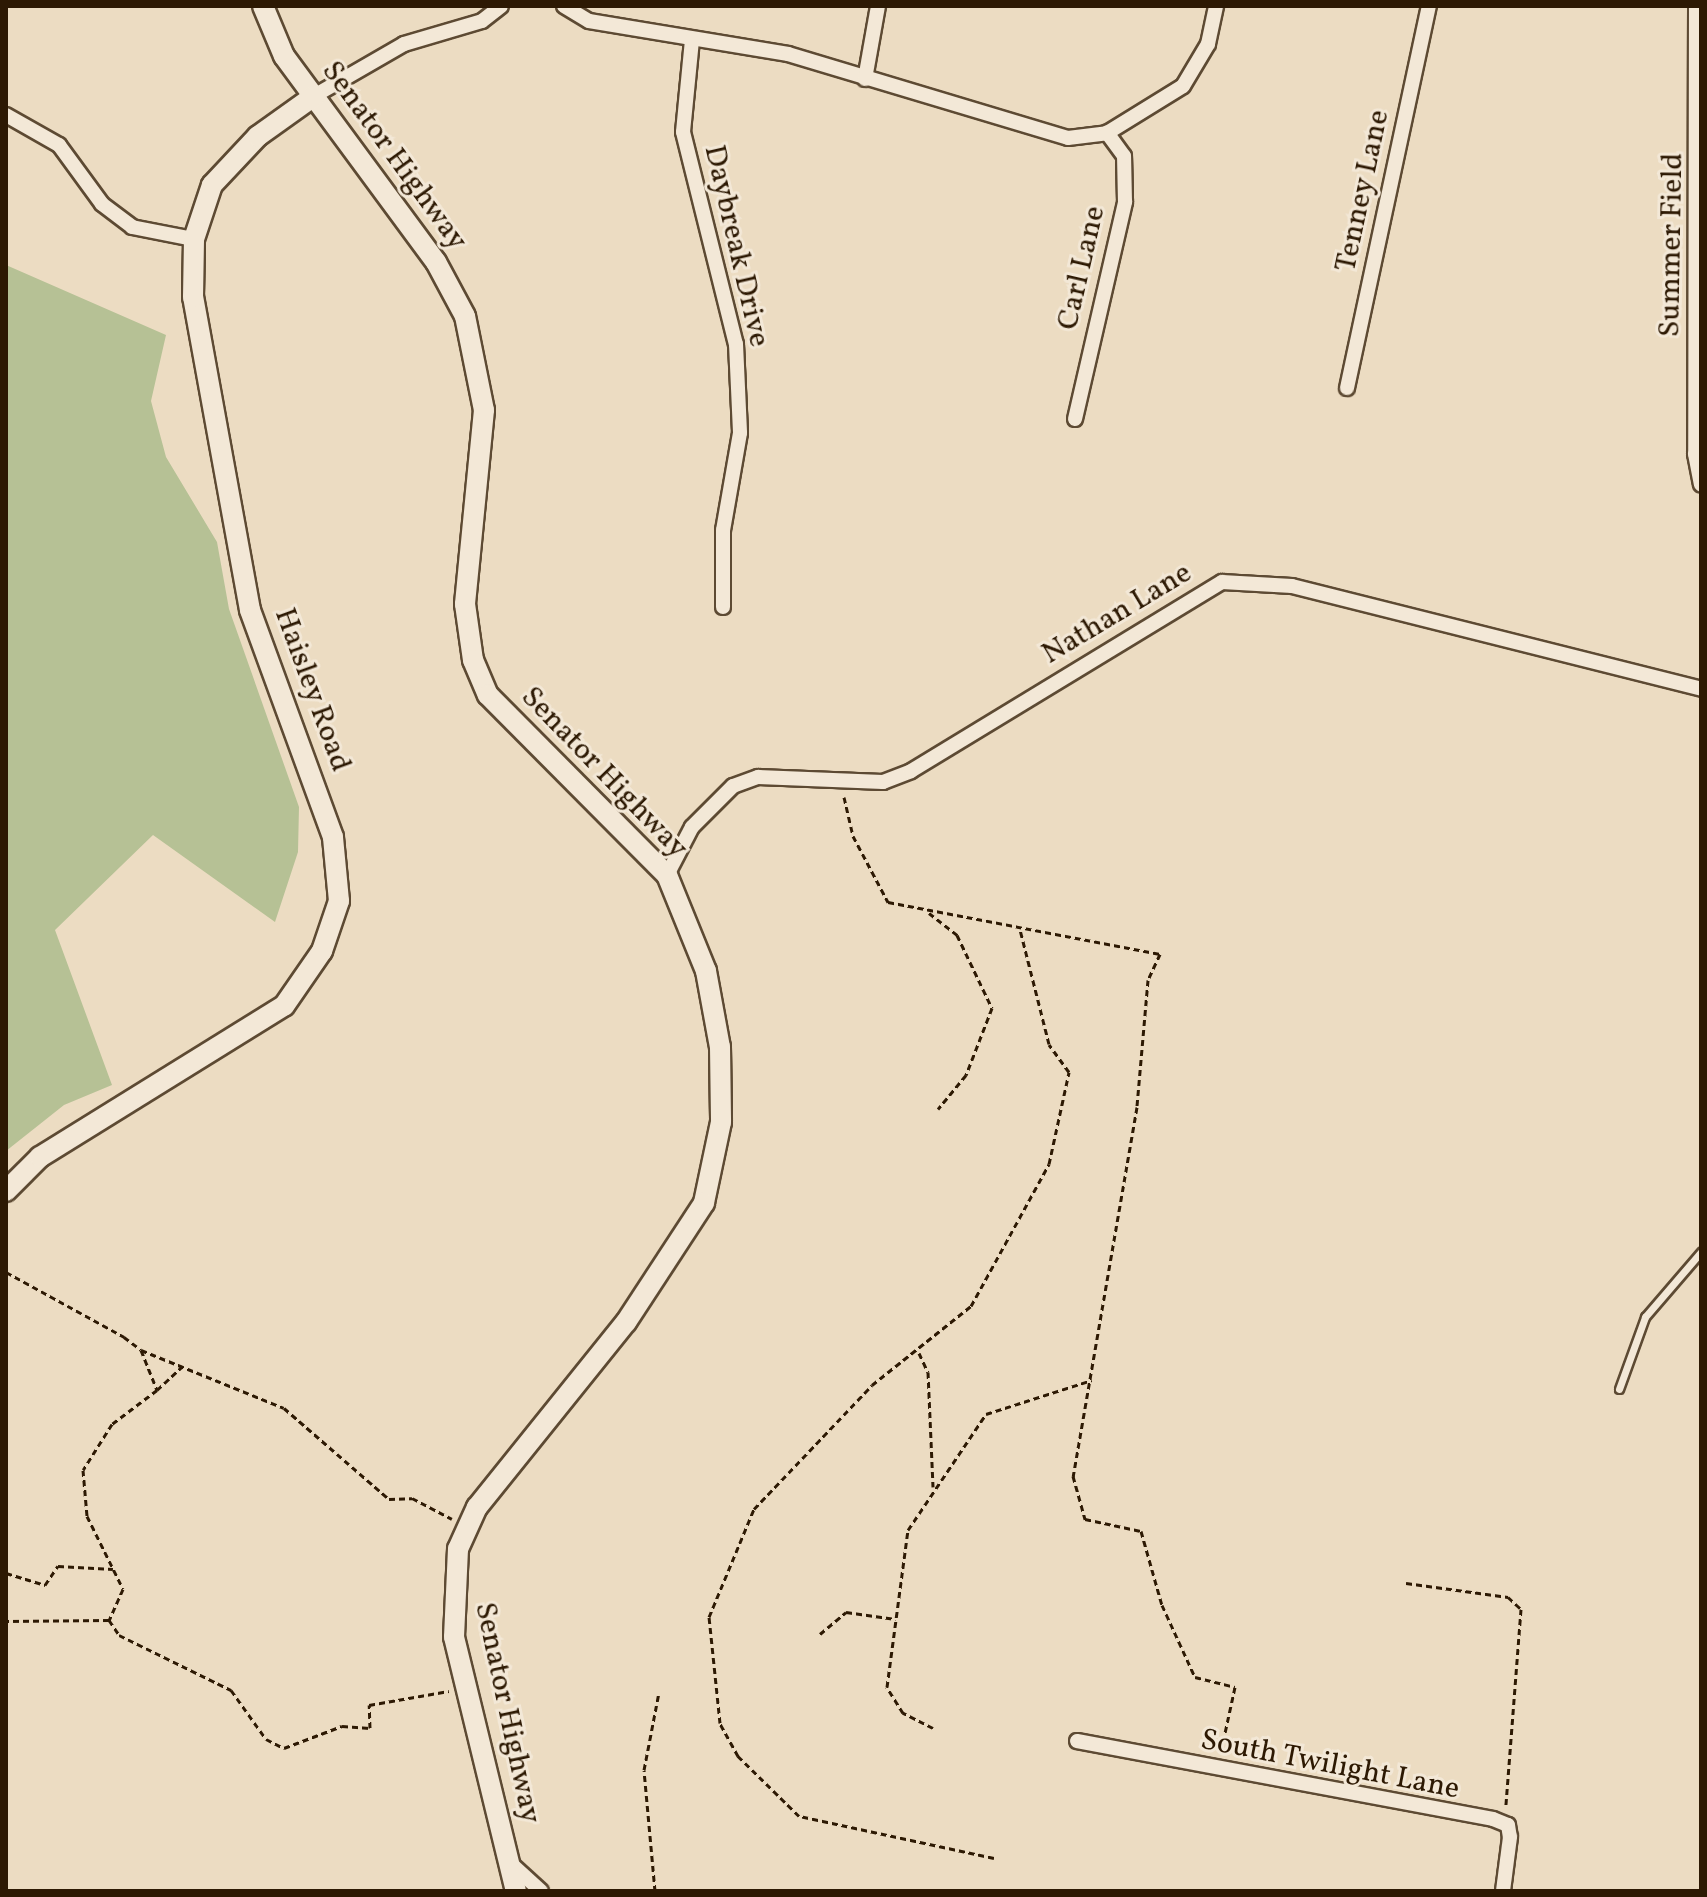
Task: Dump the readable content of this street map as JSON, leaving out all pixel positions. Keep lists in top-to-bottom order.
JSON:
{
  "streets": {
    "street": [
      "Senator Highway",
      "Tenney Lane",
      "Summer Field",
      "Daybreak Drive",
      "Carl Lane",
      "Nathan Lane",
      "Haisley Road",
      "South Twilight Lane"
    ]
  },
  "crossings": [
    ["Senator Highway", "Nathan Lane"],
    ["Senator Highway", "Haisley Road"]
  ]
}
